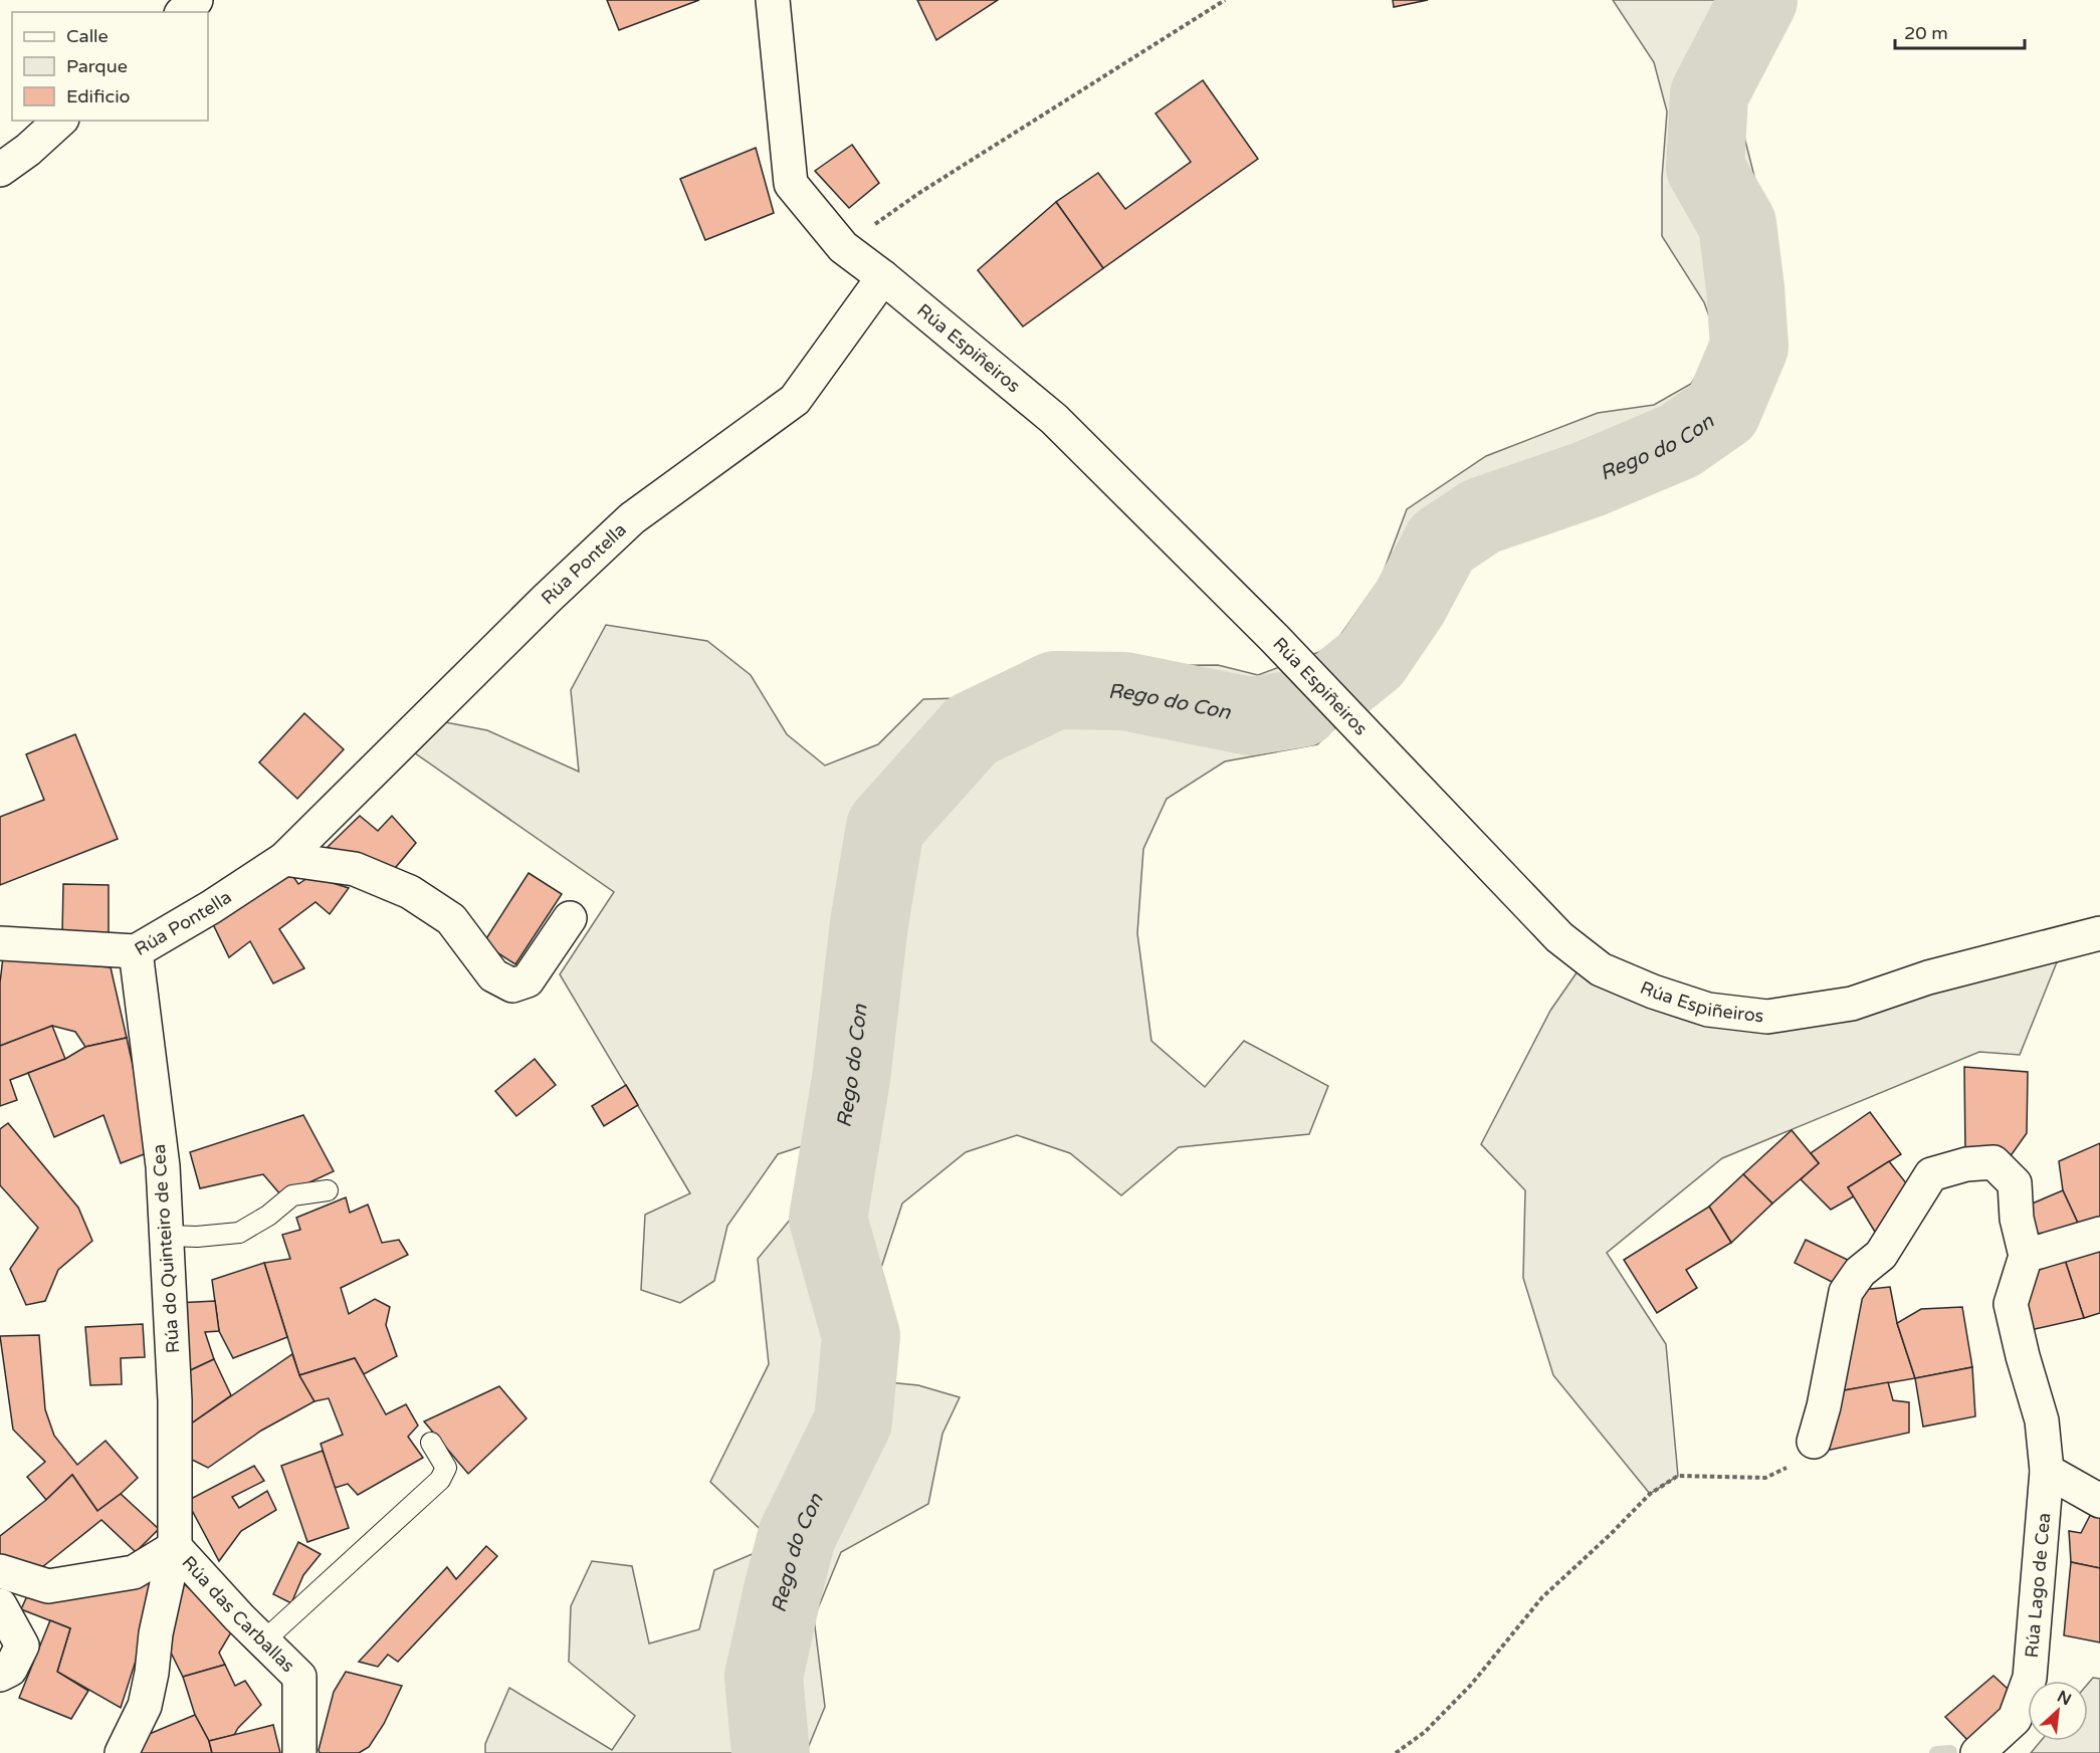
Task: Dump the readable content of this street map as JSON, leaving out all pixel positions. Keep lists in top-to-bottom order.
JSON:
{
  "streets": {
    "street": [
      "Rúa Espiñeiros",
      "Rúa Pontella",
      "Rúa do Quinteiro de Cea",
      "Rúa Lago de Cea",
      "Rúa das Carballas"
    ]
  },
  "crossings": [
    ["Rúa Espiñeiros", "Rúa Pontella"],
    ["Rúa Pontella", "Rúa do Quinteiro de Cea"],
    ["Rúa do Quinteiro de Cea", "Rúa das Carballas"]
  ],
  "water": ["Rego do Con"],
  "legend": ["Calle", "Parque", "Edificio"],
  "scale_bar": "20 m",
  "north": "top right"
}
